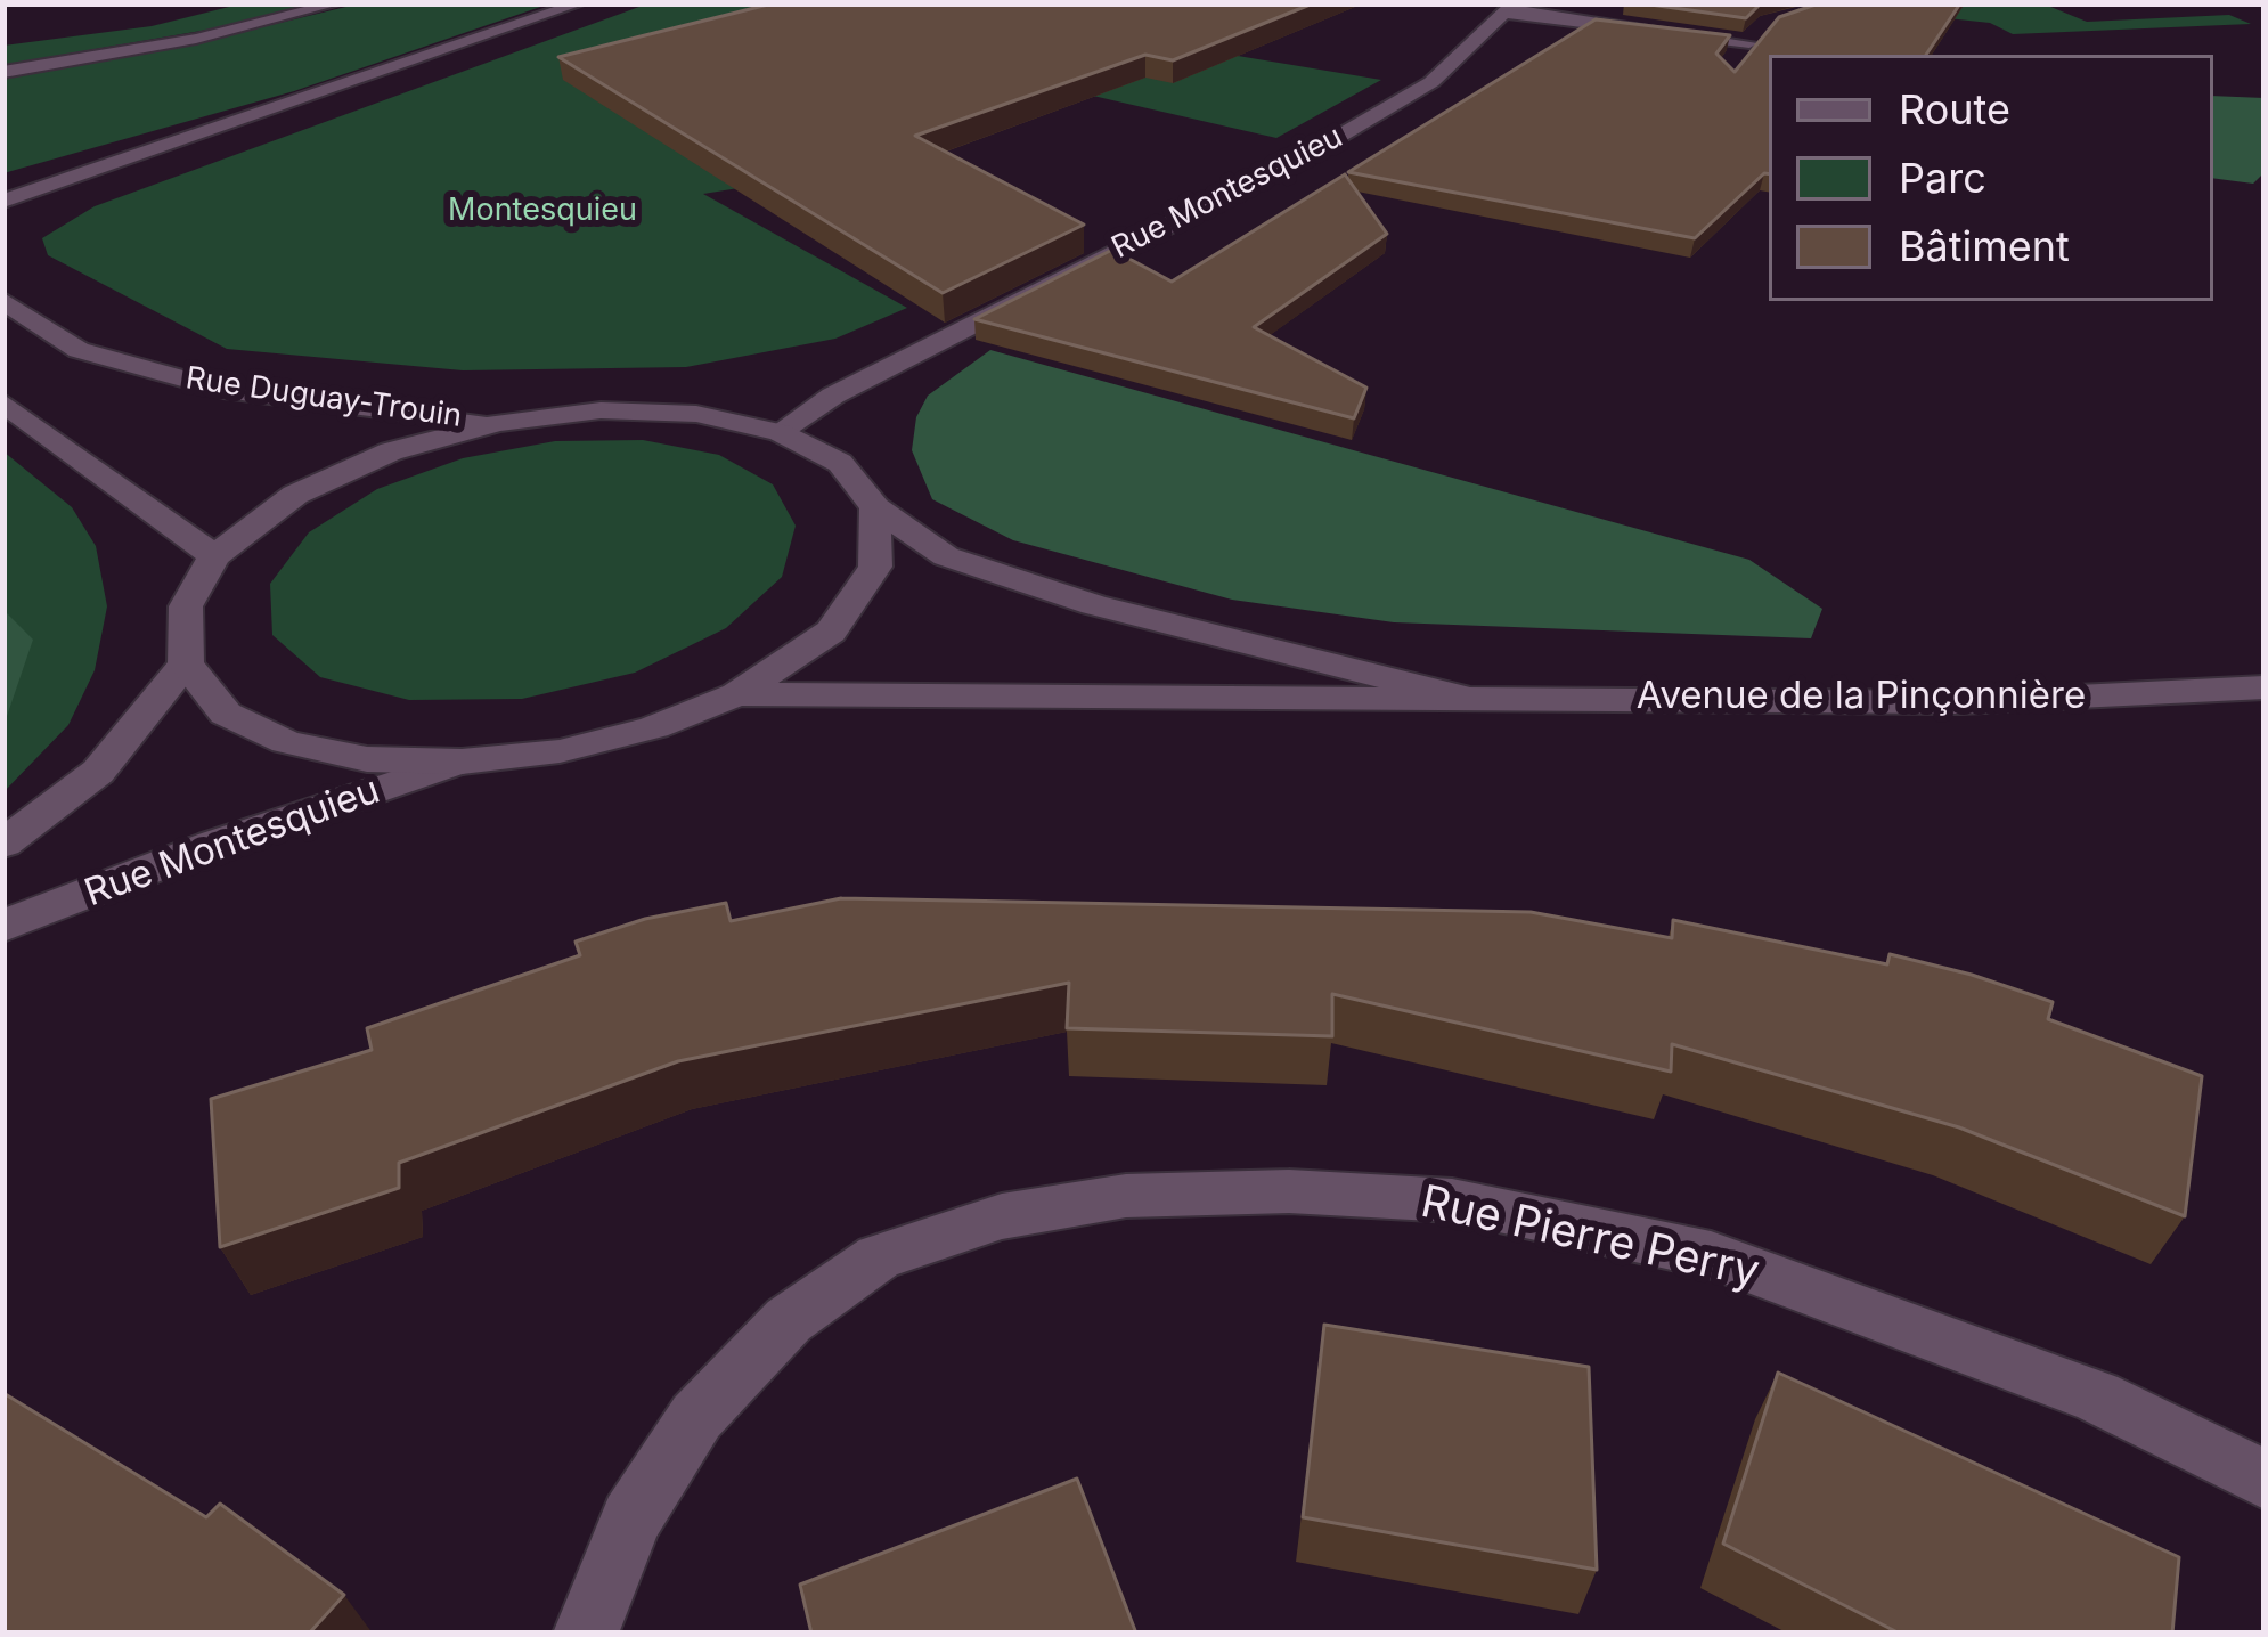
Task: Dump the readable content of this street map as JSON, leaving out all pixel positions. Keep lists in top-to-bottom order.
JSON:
{
  "streets": {
    "street": [
      "Rue Montesquieu",
      "Rue Duguay-Trouin",
      "Avenue de la Pinçonnière",
      "Rue Pierre Perry"
    ]
  },
  "crossings": [
    ["Rue Montesquieu", "Avenue de la Pinçonnière"],
    ["Rue Duguay-Trouin", "Avenue de la Pinçonnière"]
  ],
  "parks": ["Montesquieu"],
  "legend": ["Route", "Parc", "Bâtiment"]
}
